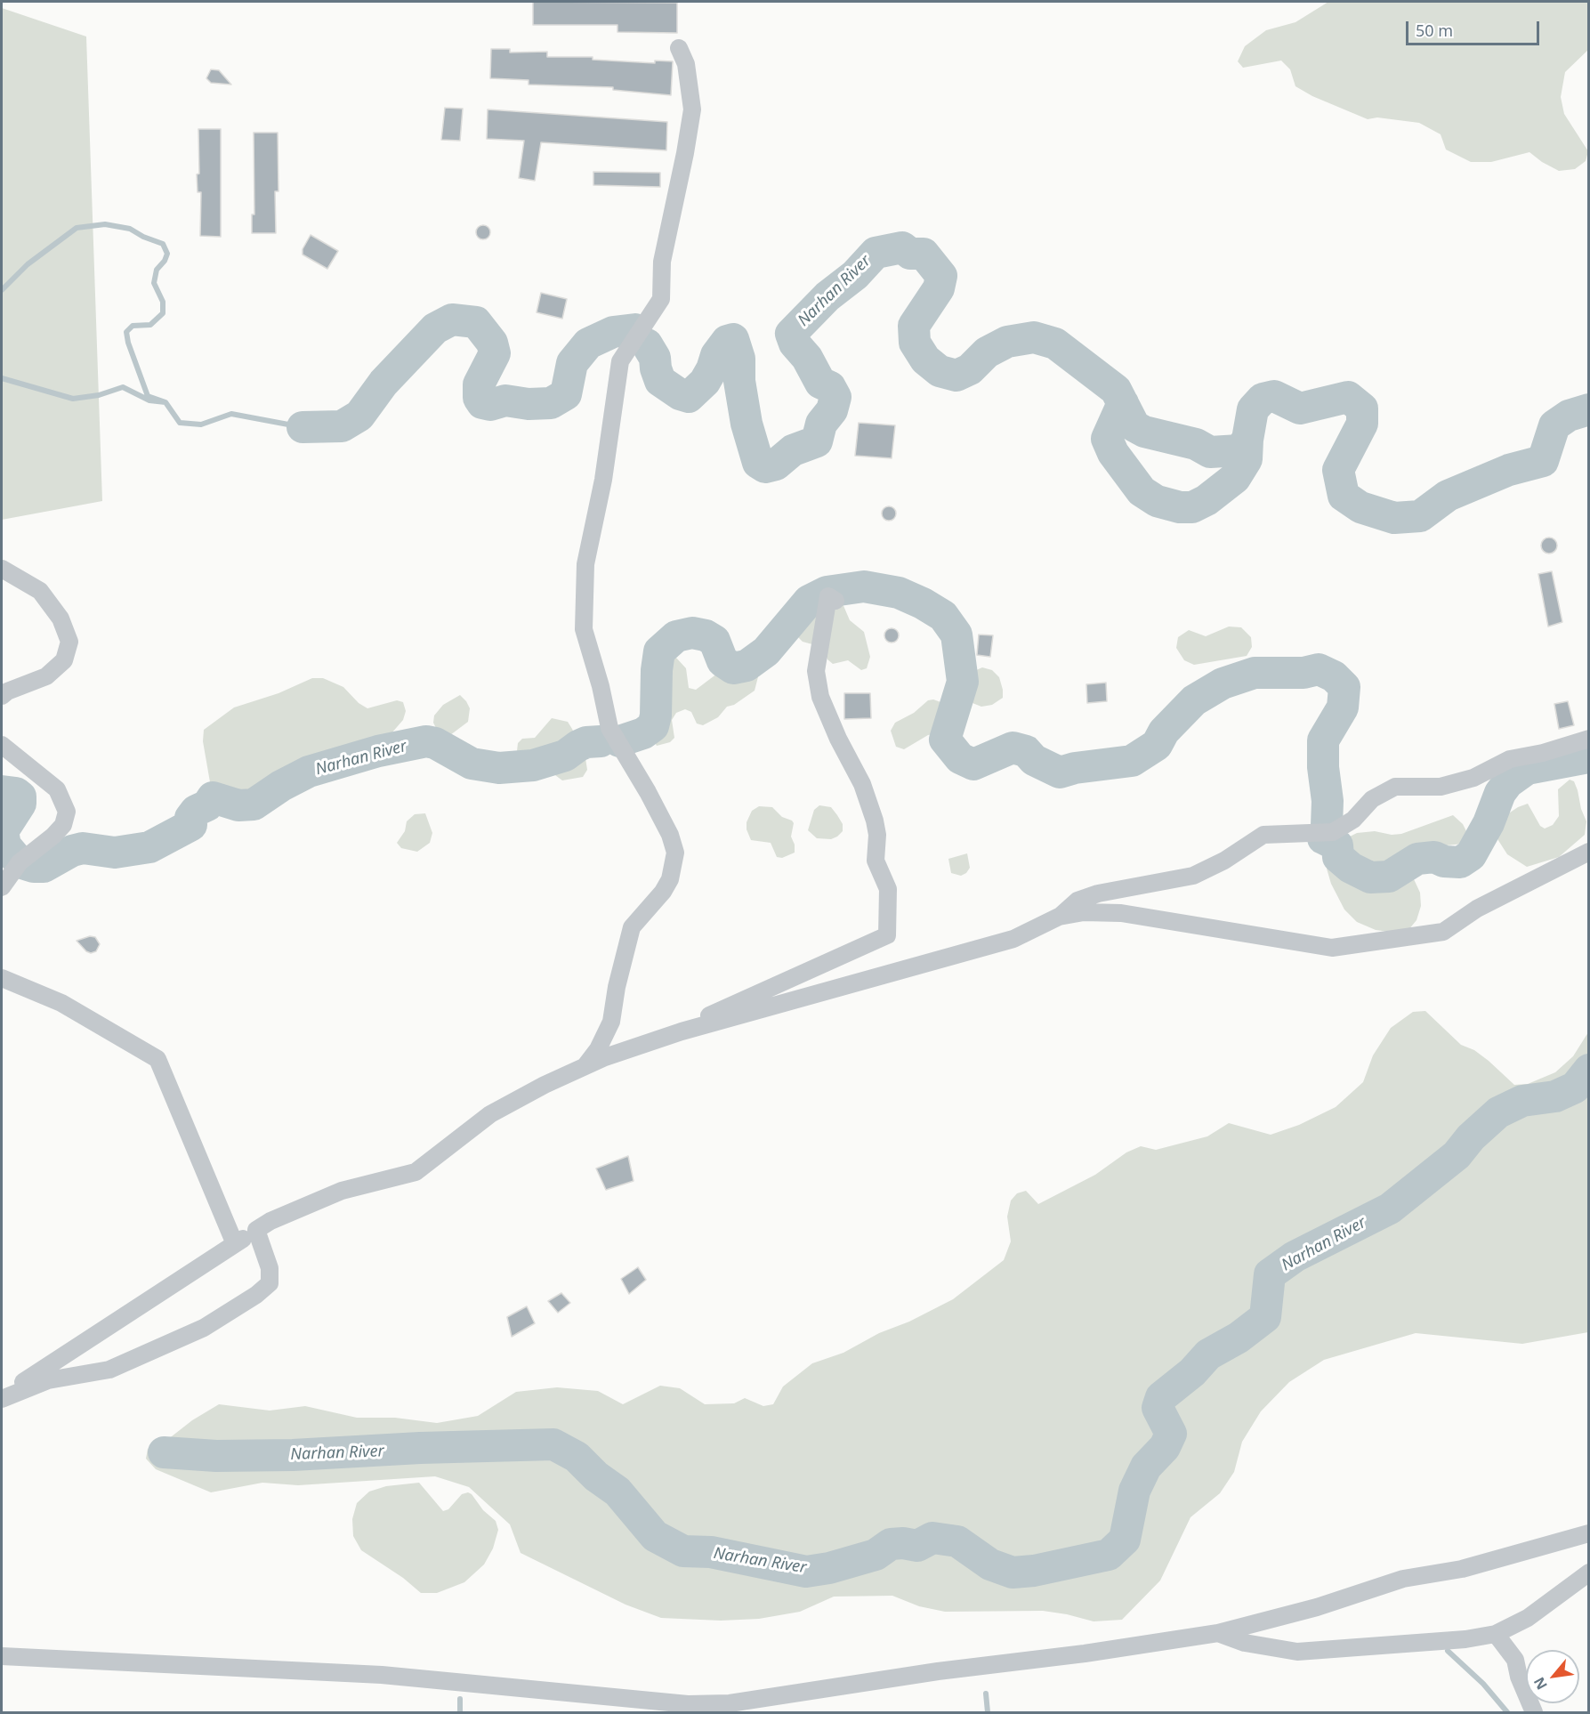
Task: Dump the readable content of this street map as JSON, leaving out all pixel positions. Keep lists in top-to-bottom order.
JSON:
{
  "water": ["Narhan River"],
  "scale_bar": "50 m",
  "north": "bottom left"
}
